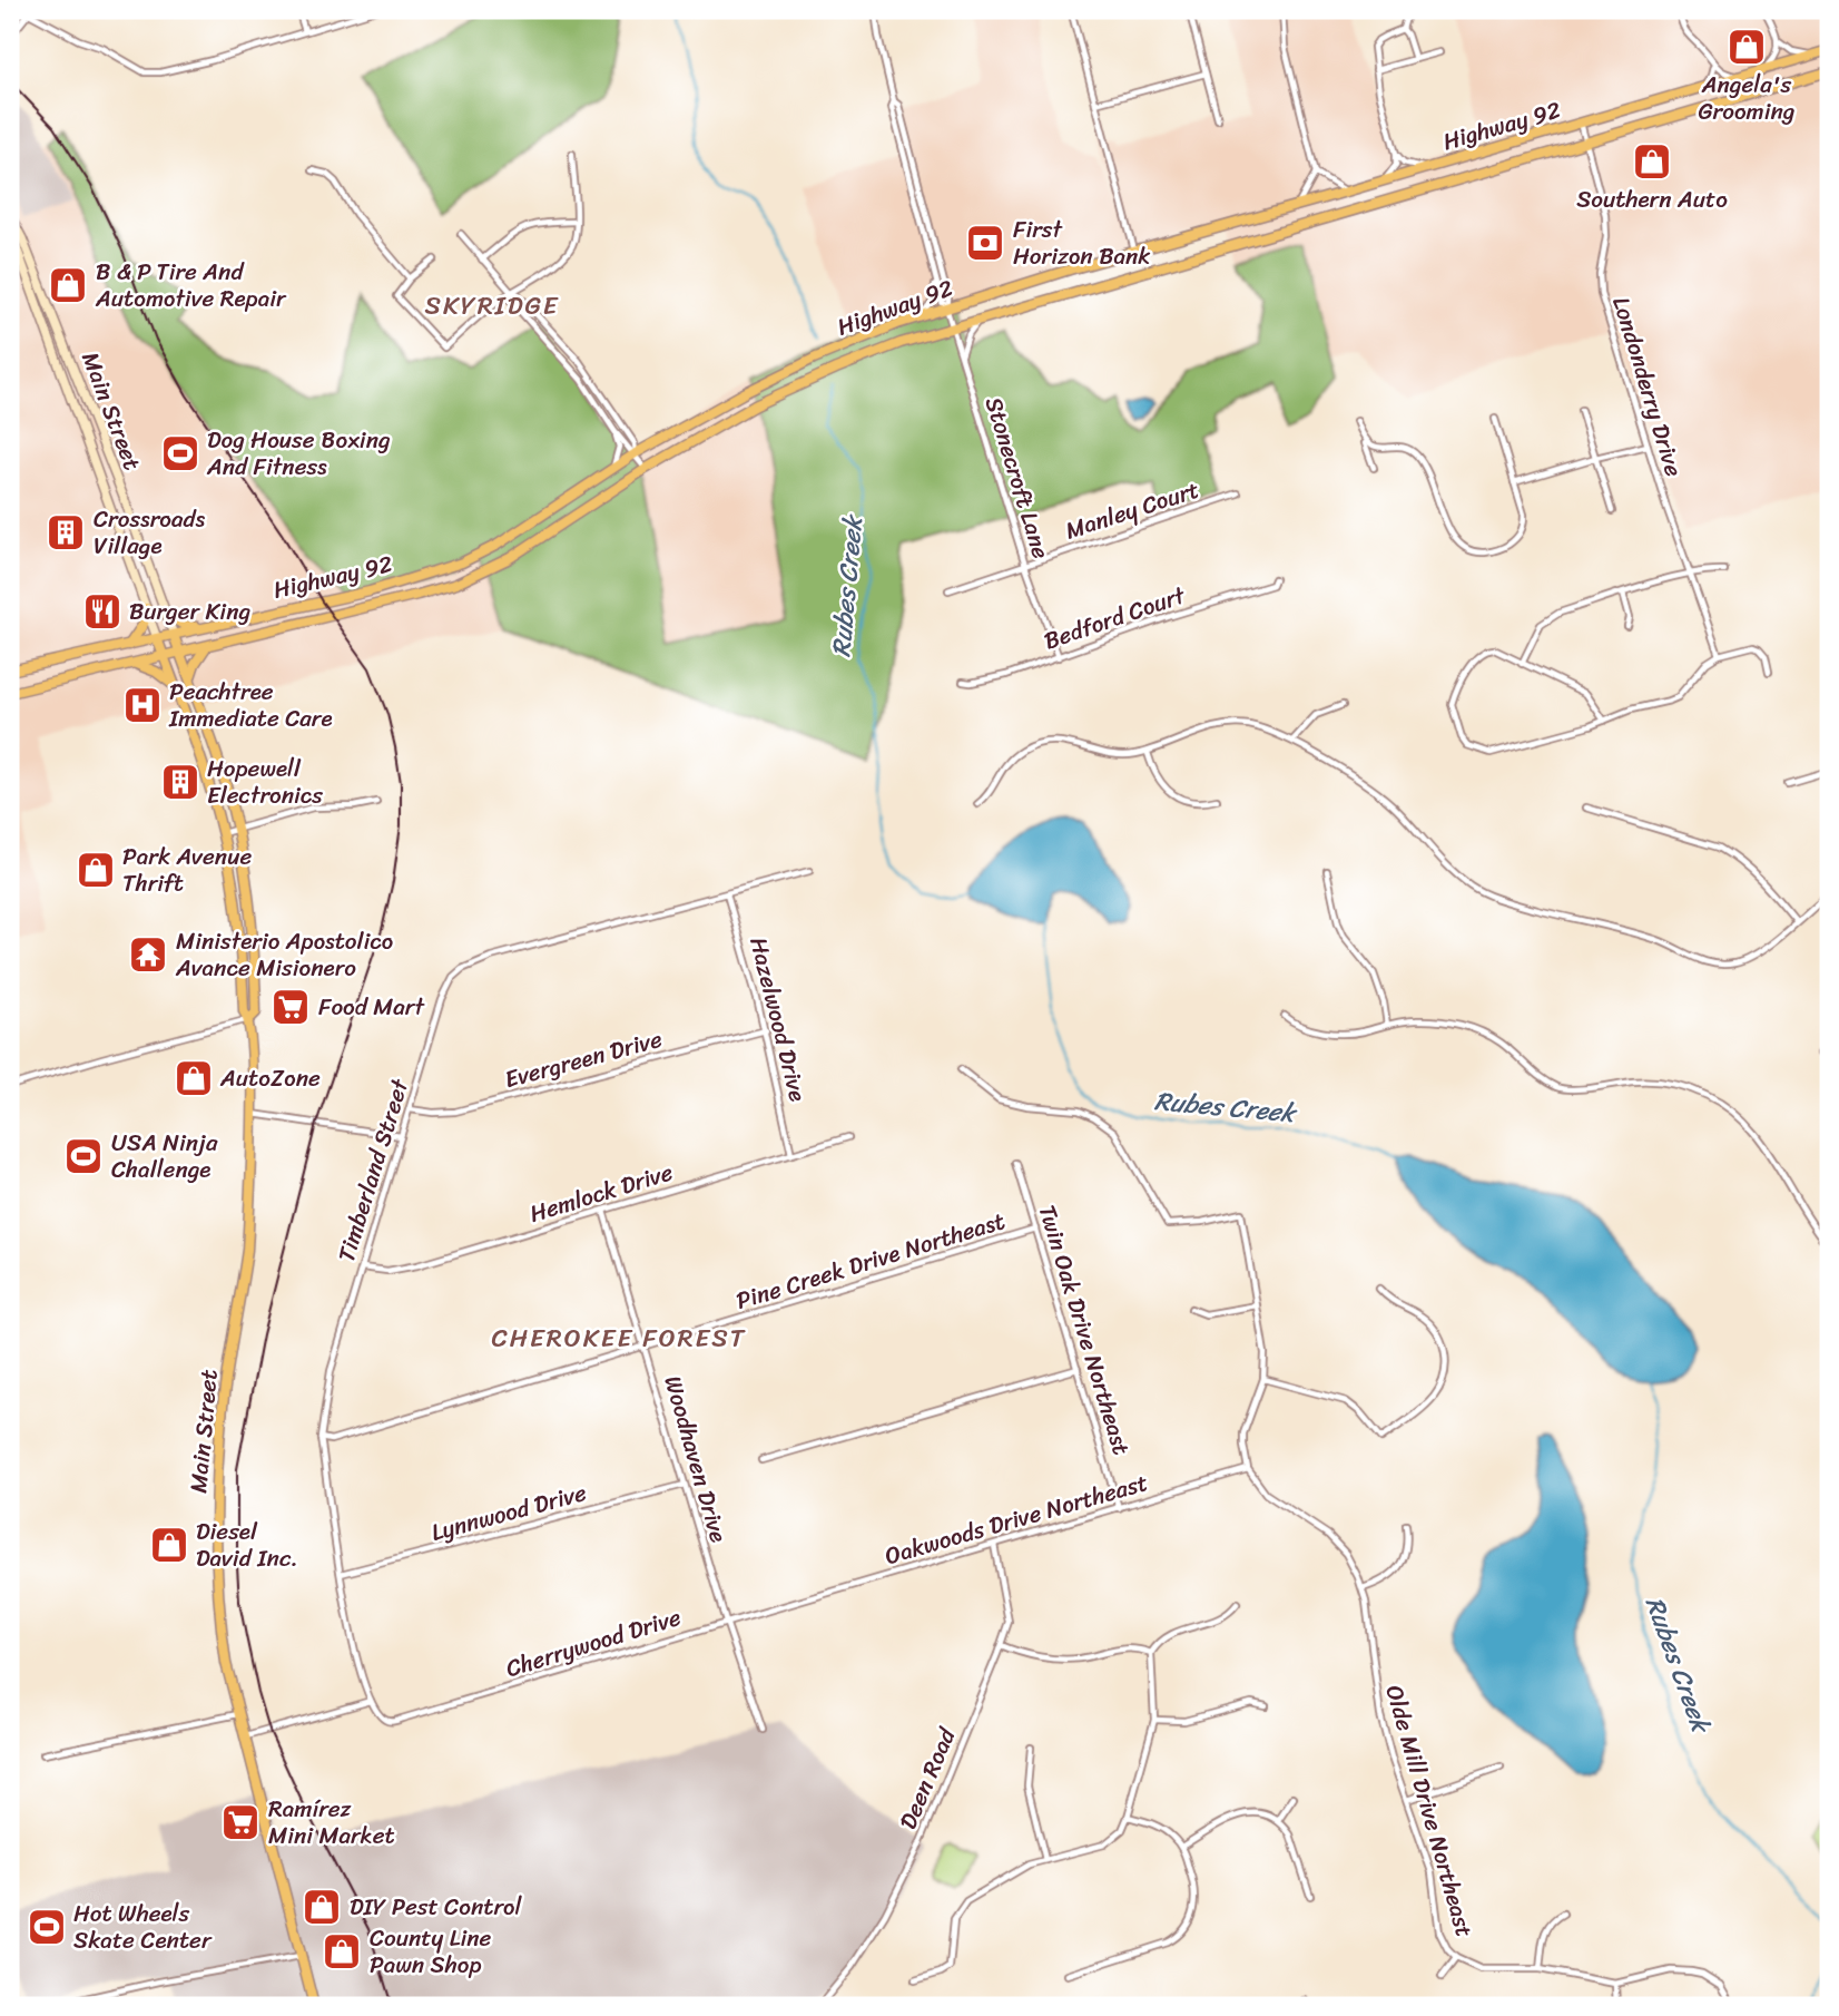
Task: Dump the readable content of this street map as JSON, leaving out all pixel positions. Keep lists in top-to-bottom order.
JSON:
{
  "streets": {
    "main road": ["Highway 92", "Main Street"],
    "street": [
      "Londonderry Drive",
      "Stonecroft Lane",
      "Manley Court",
      "Bedford Court",
      "Hazelwood Drive",
      "Evergreen Drive",
      "Timberland Street",
      "Hemlock Drive",
      "Pine Creek Drive Northeast",
      "Twin Oak Drive Northeast",
      "Woodhaven Drive",
      "Lynnwood Drive",
      "Oakwoods Drive Northeast",
      "Cherrywood Drive",
      "Deen Road",
      "Olde Mill Drive Northeast"
    ]
  },
  "crossings": [
    ["Highway 92", "Londonderry Drive"],
    ["Highway 92", "Main Street"],
    ["Highway 92", "Stonecroft Lane"],
    ["Stonecroft Lane", "Manley Court"],
    ["Stonecroft Lane", "Bedford Court"],
    ["Hazelwood Drive", "Evergreen Drive"],
    ["Hazelwood Drive", "Timberland Street"],
    ["Hazelwood Drive", "Hemlock Drive"],
    ["Evergreen Drive", "Timberland Street"],
    ["Timberland Street", "Hemlock Drive"],
    ["Timberland Street", "Pine Creek Drive Northeast"],
    ["Timberland Street", "Lynnwood Drive"],
    ["Timberland Street", "Cherrywood Drive"],
    ["Hemlock Drive", "Woodhaven Drive"],
    ["Pine Creek Drive Northeast", "Twin Oak Drive Northeast"],
    ["Pine Creek Drive Northeast", "Woodhaven Drive"],
    ["Twin Oak Drive Northeast", "Oakwoods Drive Northeast"],
    ["Woodhaven Drive", "Lynnwood Drive"],
    ["Woodhaven Drive", "Cherrywood Drive"],
    ["Oakwoods Drive Northeast", "Cherrywood Drive"],
    ["Oakwoods Drive Northeast", "Deen Road"],
    ["Oakwoods Drive Northeast", "Olde Mill Drive Northeast"]
  ],
  "districts": ["SKYRIDGE", "CHEROKEE FOREST"],
  "water": ["Rubes Creek"],
  "places": {
    "shop": [
      "Angela's Grooming",
      "Southern Auto",
      "B & P Tire And Automotive Repair",
      "Park Avenue Thrift",
      "AutoZone",
      "Diesel David Inc.",
      "DIY Pest Control",
      "County Line Pawn Shop"
    ],
    "bank": ["First Horizon Bank"],
    "sports": ["Dog House Boxing And Fitness", "USA Ninja Challenge", "Hot Wheels Skate Center"],
    "building": ["Crossroads Village", "Hopewell Electronics"],
    "restaurant": ["Burger King"],
    "hospital": ["Peachtree Immediate Care"],
    "temple": ["Ministerio Apostolico Avance Misionero"],
    "supermarket": ["Food Mart", "Ramírez Mini Market"]
  }
}
